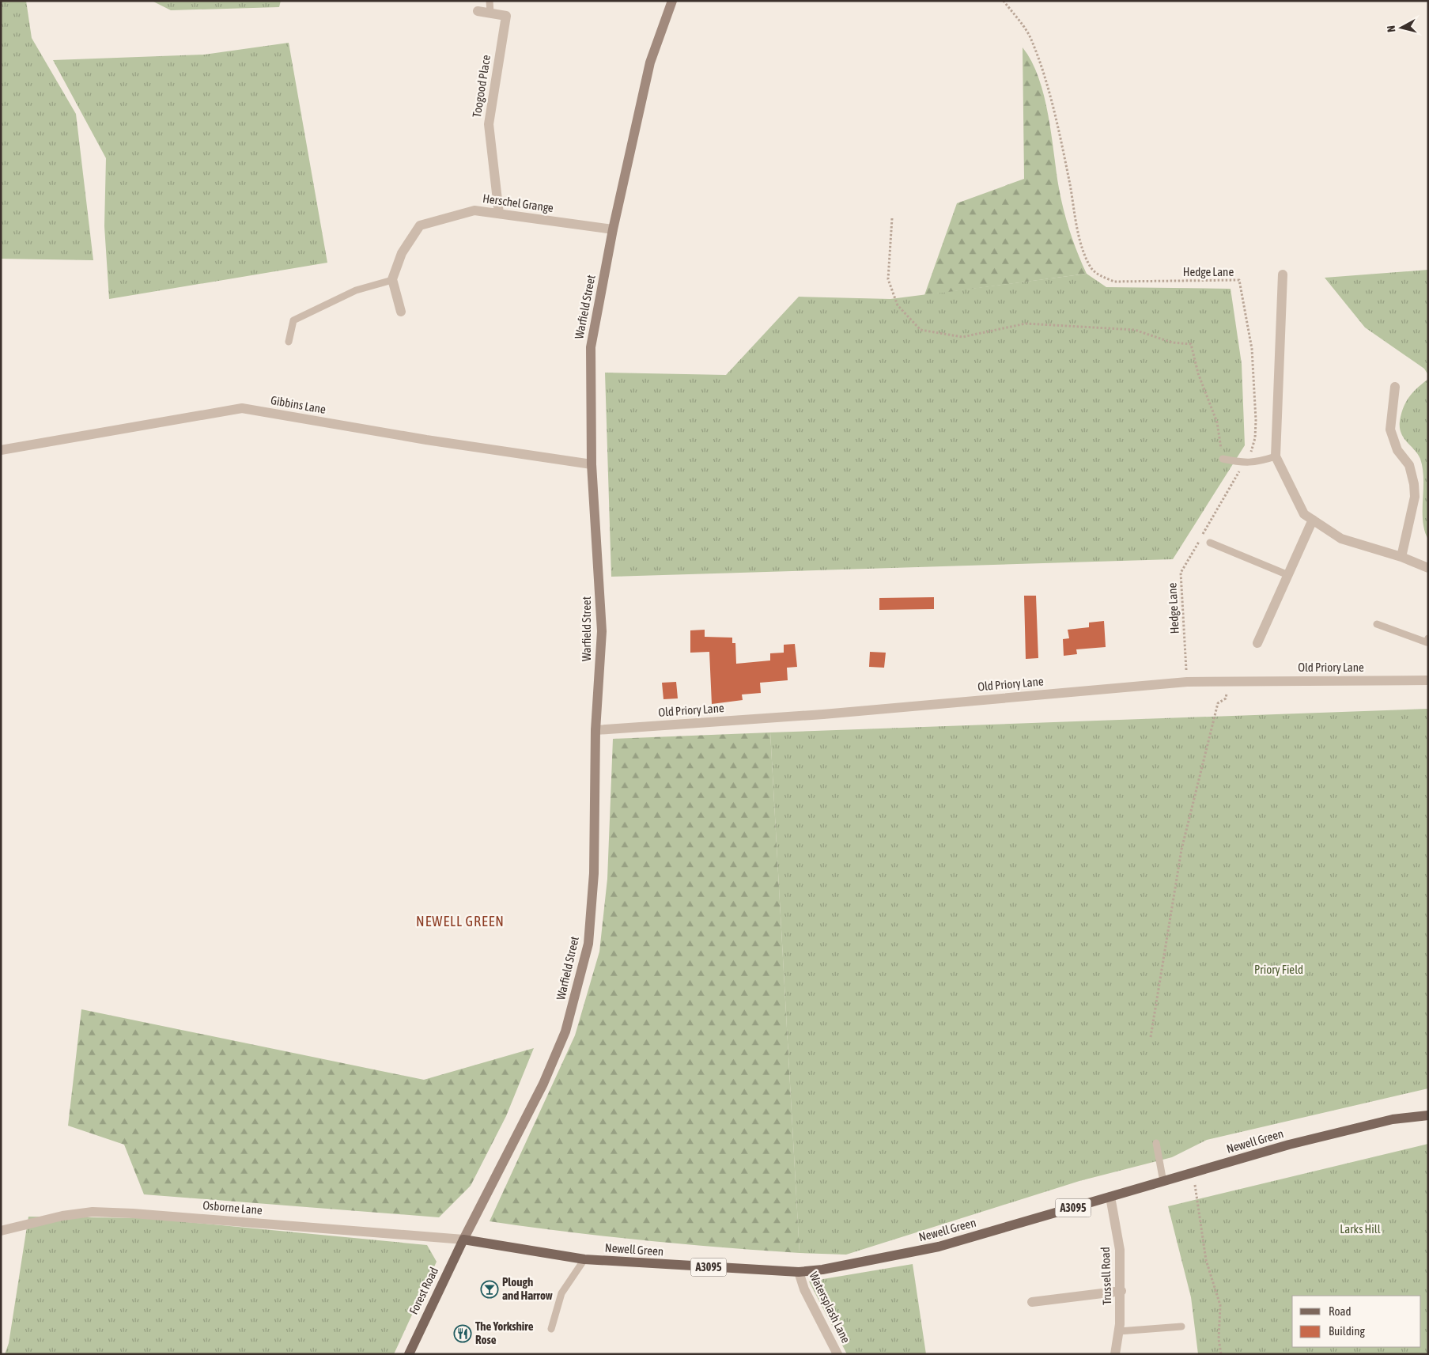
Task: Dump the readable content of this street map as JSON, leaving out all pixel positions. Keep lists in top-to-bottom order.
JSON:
{
  "streets": {
    "main road": [
      "Warfield Street",
      "Newell Green",
      "A3095",
      "Forest Road"
    ],
    "street": [
      "Toogood Place",
      "Herschel Grange",
      "Gibbins Lane",
      "Old Priory Lane",
      "Osborne Lane",
      "Trussell Road",
      "Watersplash Lane"
    ],
    "path": ["Hedge Lane"]
  },
  "crossings": [
    ["Toogood Place", "Herschel Grange"],
    ["Herschel Grange", "Warfield Street"],
    ["Hedge Lane", "Old Priory Lane"],
    ["Warfield Street", "Gibbins Lane"],
    ["Warfield Street", "Old Priory Lane"],
    ["Warfield Street", "Newell Green"],
    ["Warfield Street", "Osborne Lane"],
    ["Warfield Street", "Forest Road"],
    ["Newell Green", "Osborne Lane"],
    ["Newell Green", "Trussell Road"],
    ["Newell Green", "Forest Road"],
    ["Newell Green", "Watersplash Lane"],
    ["Osborne Lane", "Forest Road"]
  ],
  "districts": ["NEWELL GREEN"],
  "parks": ["Priory Field", "Larks Hill"],
  "places": {
    "bar": ["Plough and Harrow"],
    "restaurant": ["The Yorkshire Rose"]
  },
  "legend": ["Road", "Building"],
  "north": "left"
}
